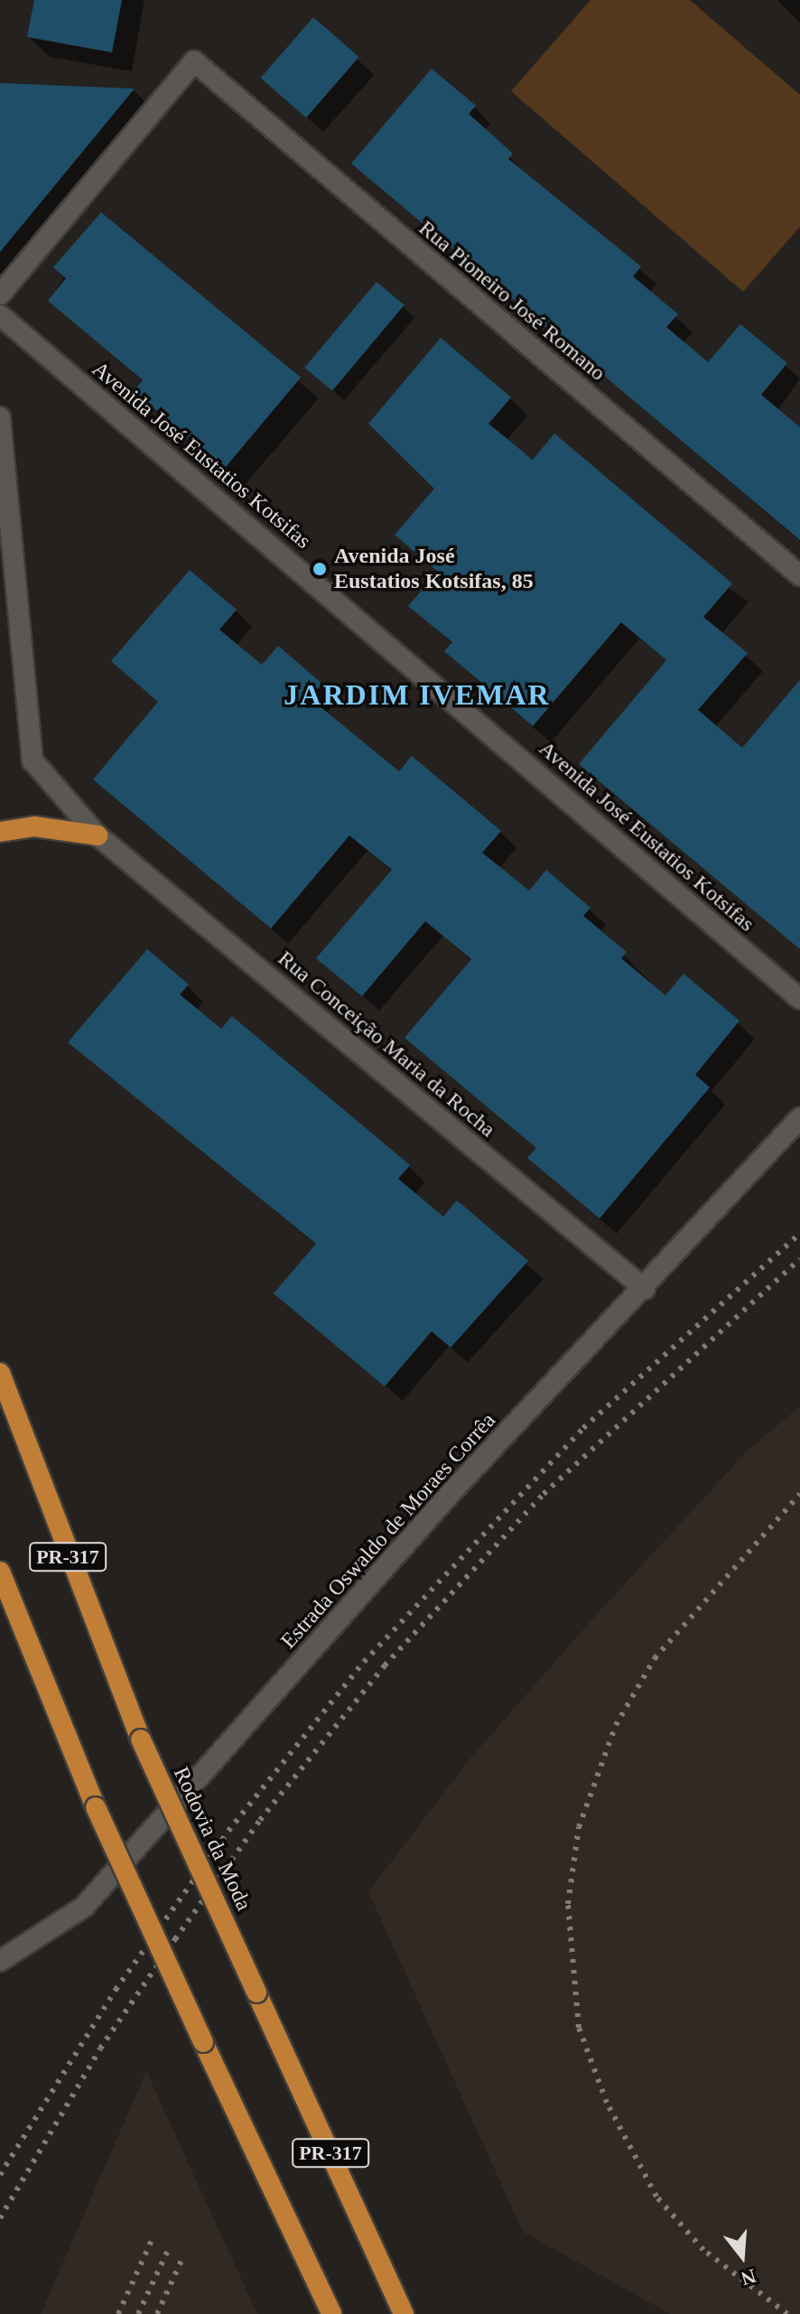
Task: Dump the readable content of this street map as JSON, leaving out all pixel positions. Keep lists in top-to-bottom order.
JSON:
{
  "streets": {
    "highway": ["PR-317", "Rodovia da Moda"],
    "street": [
      "Rua Pioneiro José Romano",
      "Avenida José Eustatios Kotsifas",
      "Rua Conceição Maria da Rocha",
      "Estrada Oswaldo de Moraes Corrêa"
    ]
  },
  "crossings": [
    ["Rua Conceição Maria da Rocha", "Estrada Oswaldo de Moraes Corrêa"]
  ],
  "districts": ["JARDIM IVEMAR"],
  "places": ["Avenida José Eustatios Kotsifas, 85"],
  "north": "bottom"
}
